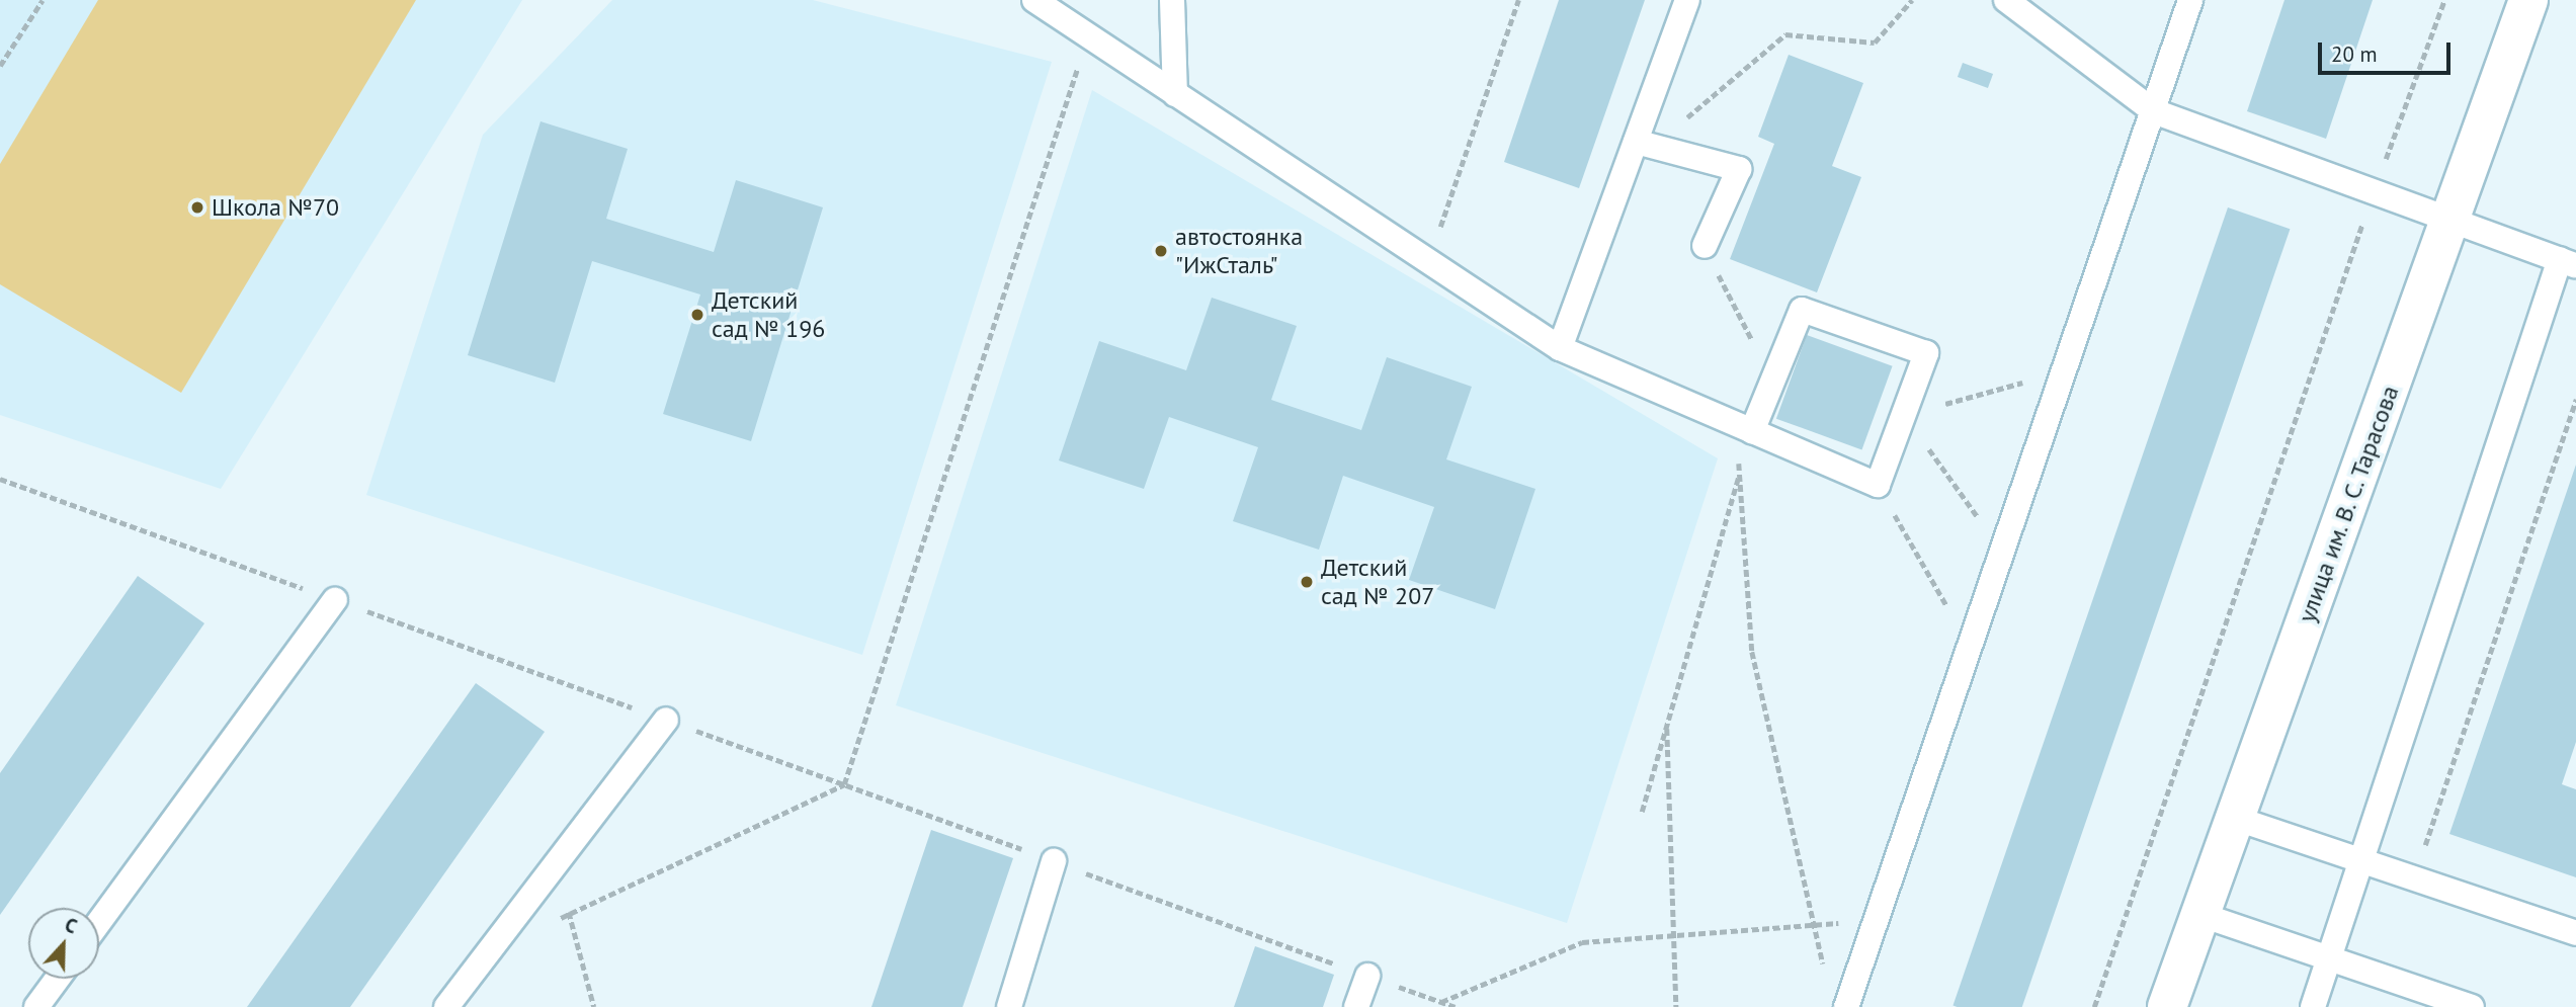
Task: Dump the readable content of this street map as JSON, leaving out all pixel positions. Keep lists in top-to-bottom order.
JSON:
{
  "streets": {
    "main road": ["улица им. В. С. Тарасова"]
  },
  "places": [
    "Школа №70",
    "автостоянка \"ИжСталь\"",
    "Детский сад № 196",
    "Детский сад № 207"
  ],
  "scale_bar": "20 m",
  "north": "top"
}
